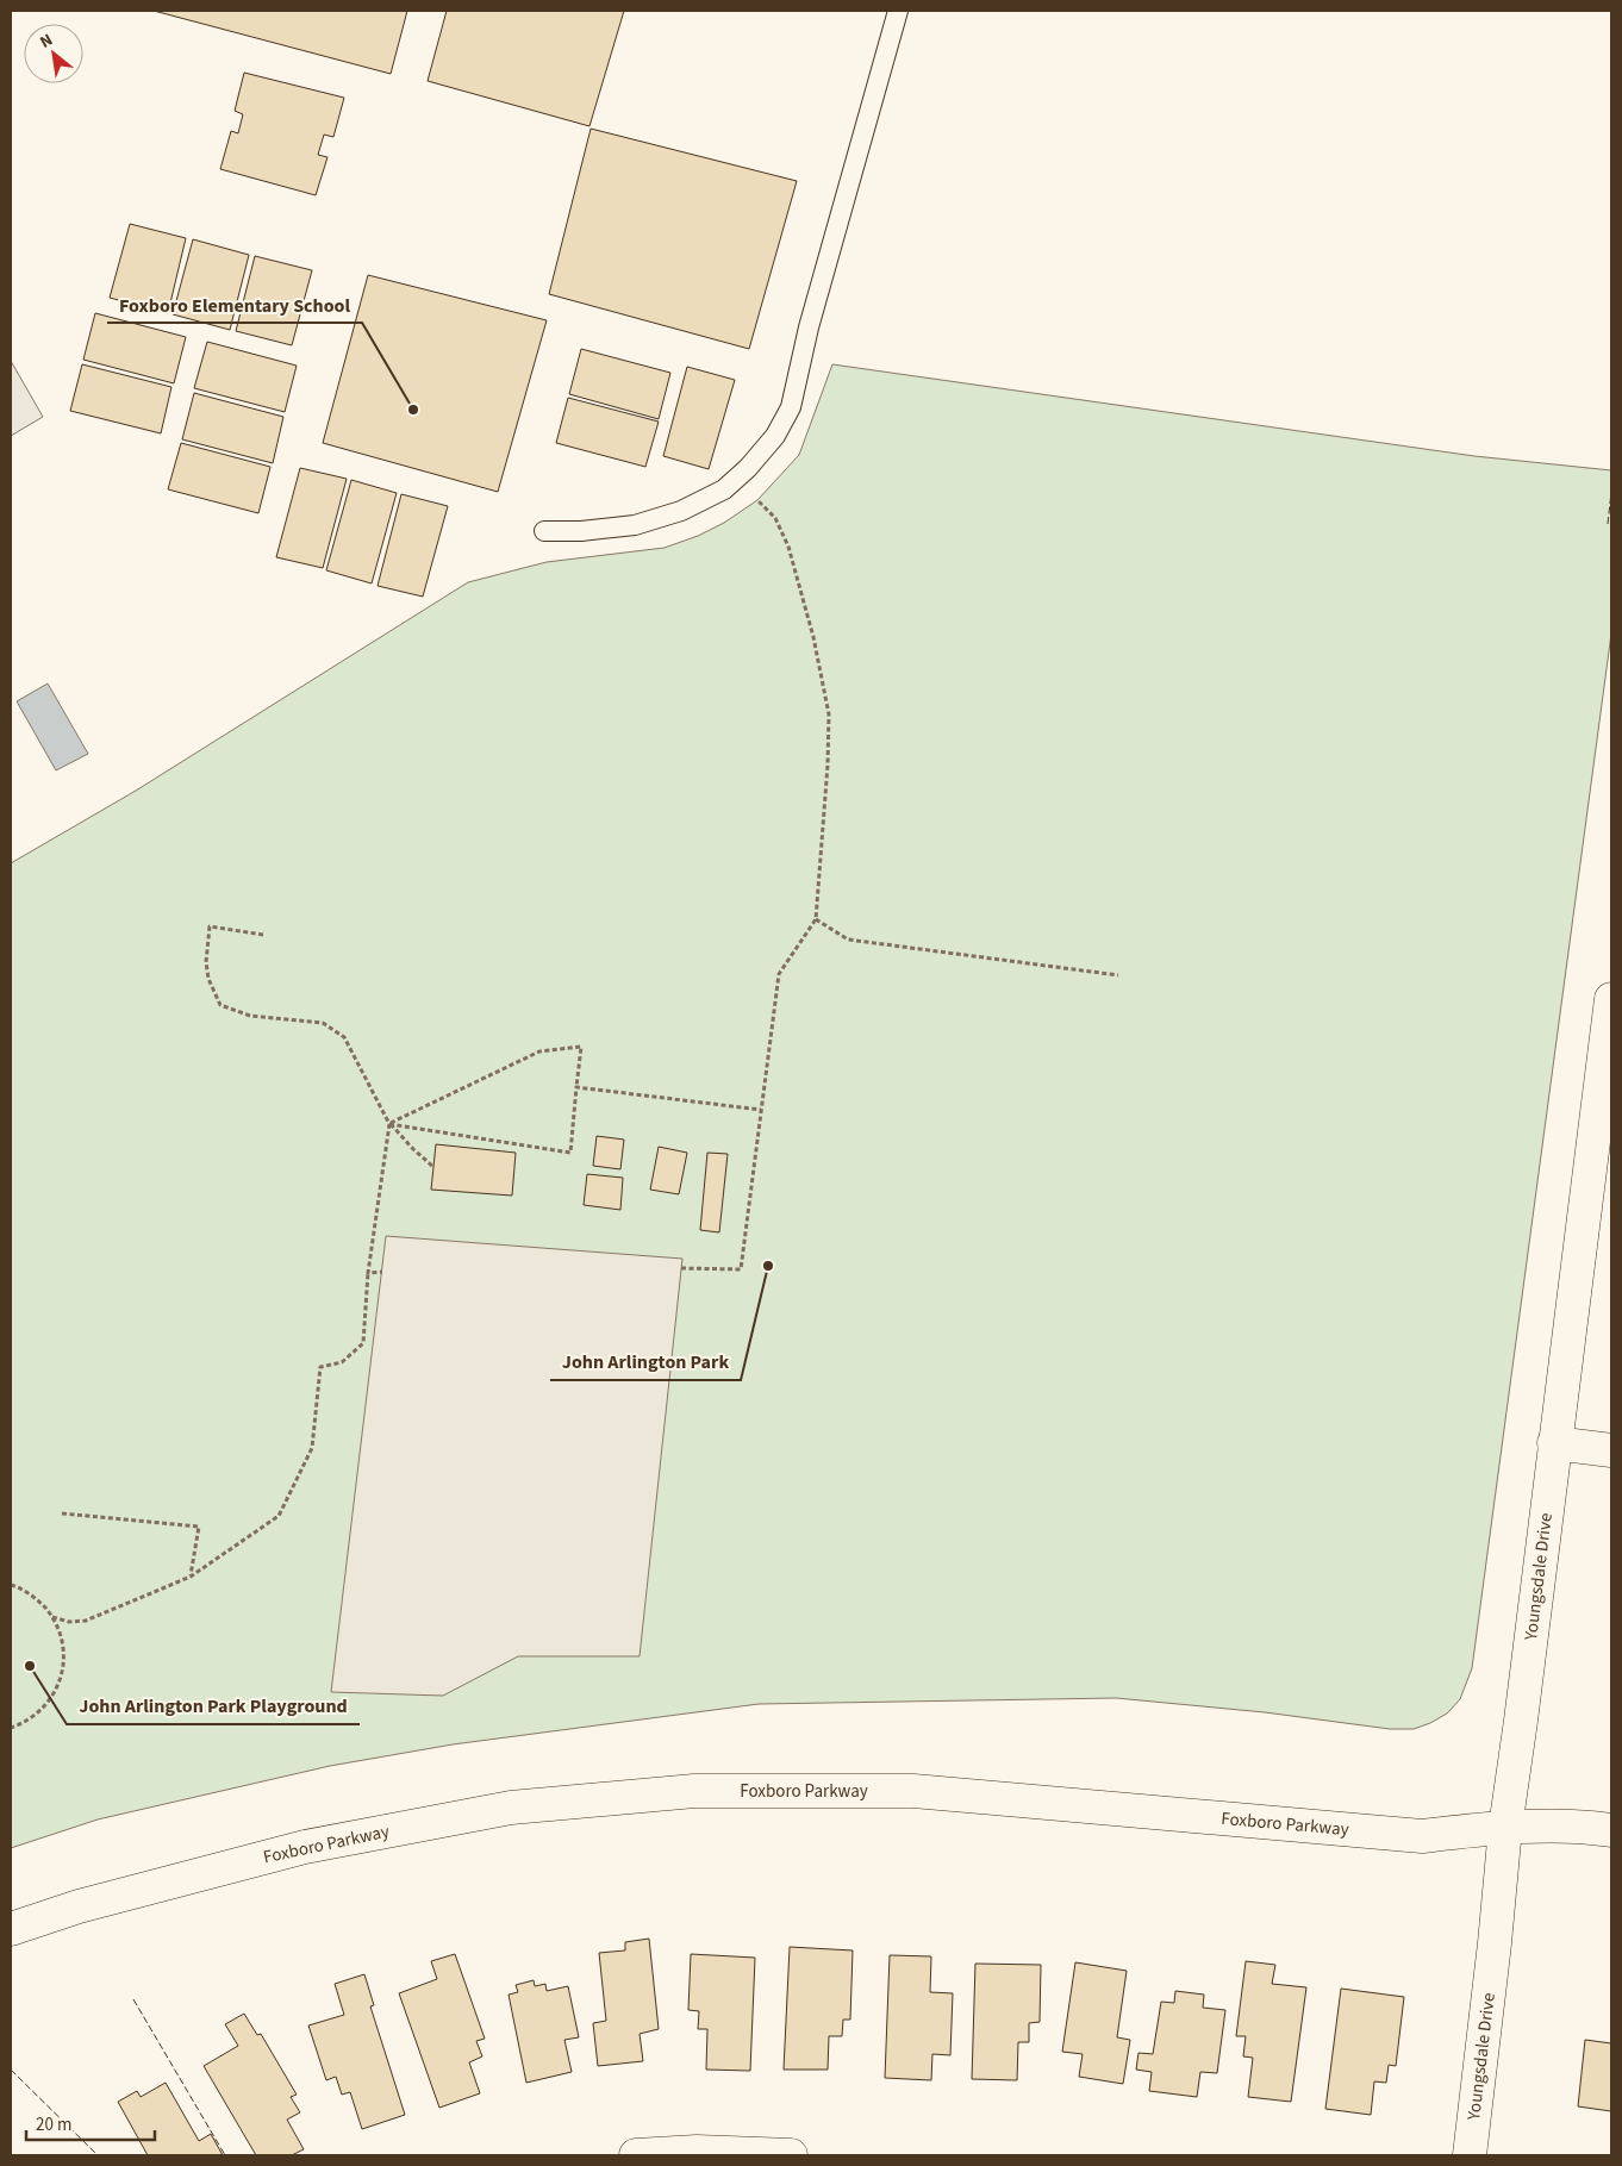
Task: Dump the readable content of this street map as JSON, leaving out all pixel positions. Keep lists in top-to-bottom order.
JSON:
{
  "streets": {
    "main road": ["Youngsdale Drive", "Foxboro Parkway"]
  },
  "crossings": [
    ["Youngsdale Drive", "Foxboro Parkway"]
  ],
  "places": ["Foxboro Elementary School", "John Arlington Park", "John Arlington Park Playground"],
  "scale_bar": "20 m",
  "north": "top left"
}
